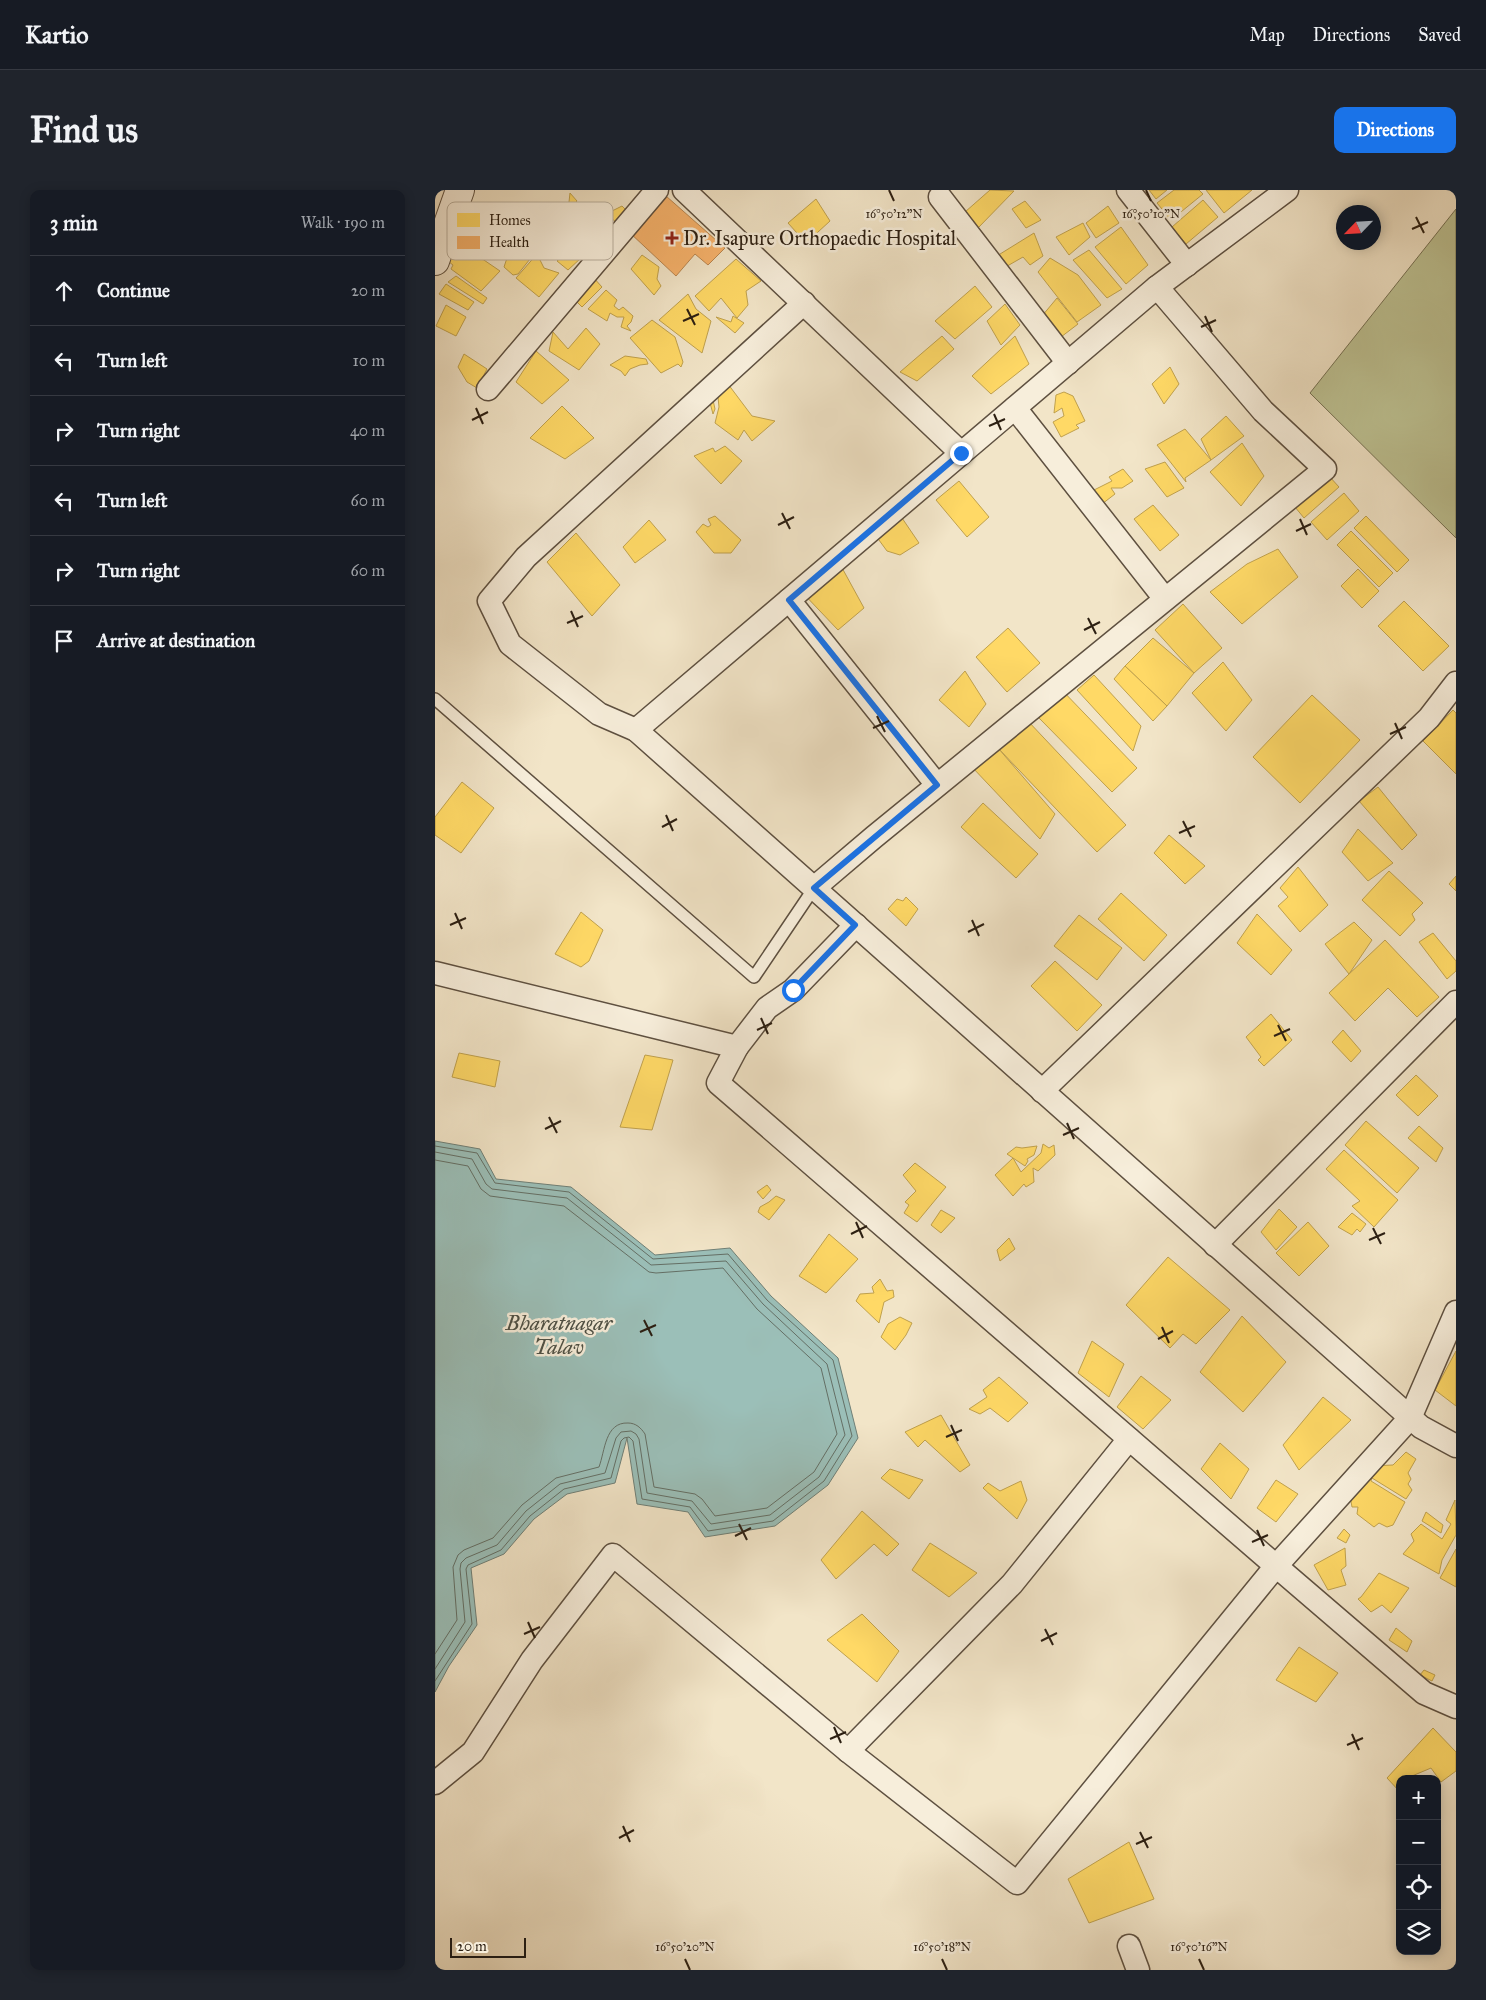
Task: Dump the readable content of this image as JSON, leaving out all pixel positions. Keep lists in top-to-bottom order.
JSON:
{
  "water": ["Bharatnagar Talav"],
  "places": {
    "health": ["Dr. Isapure Orthopaedic Hospital"]
  },
  "legend": ["Homes", "Health"],
  "scale_bar": "20 m",
  "north": "bottom left",
  "page": {
    "header": "Kartio",
    "nav": ["Map", "Directions", "Saved"],
    "buttons": "Directions",
    "title": "Find us",
    "heading": ["3 min", "Walk · 190 m"],
    "list": [
      ["Continue", "20 m"],
      ["Turn left", "10 m"],
      ["Turn right", "40 m"],
      ["Turn left", "60 m"],
      ["Turn right", "60 m"],
      "Arrive at destination"
    ],
    "map_buttons": ["+", "−"],
    "scale": "20 m"
  },
  "coordinates": [
    "16°50'12\"N",
    "16°50'10\"N",
    "16°50'20\"N",
    "16°50'18\"N",
    "16°50'16\"N"
  ]
}
